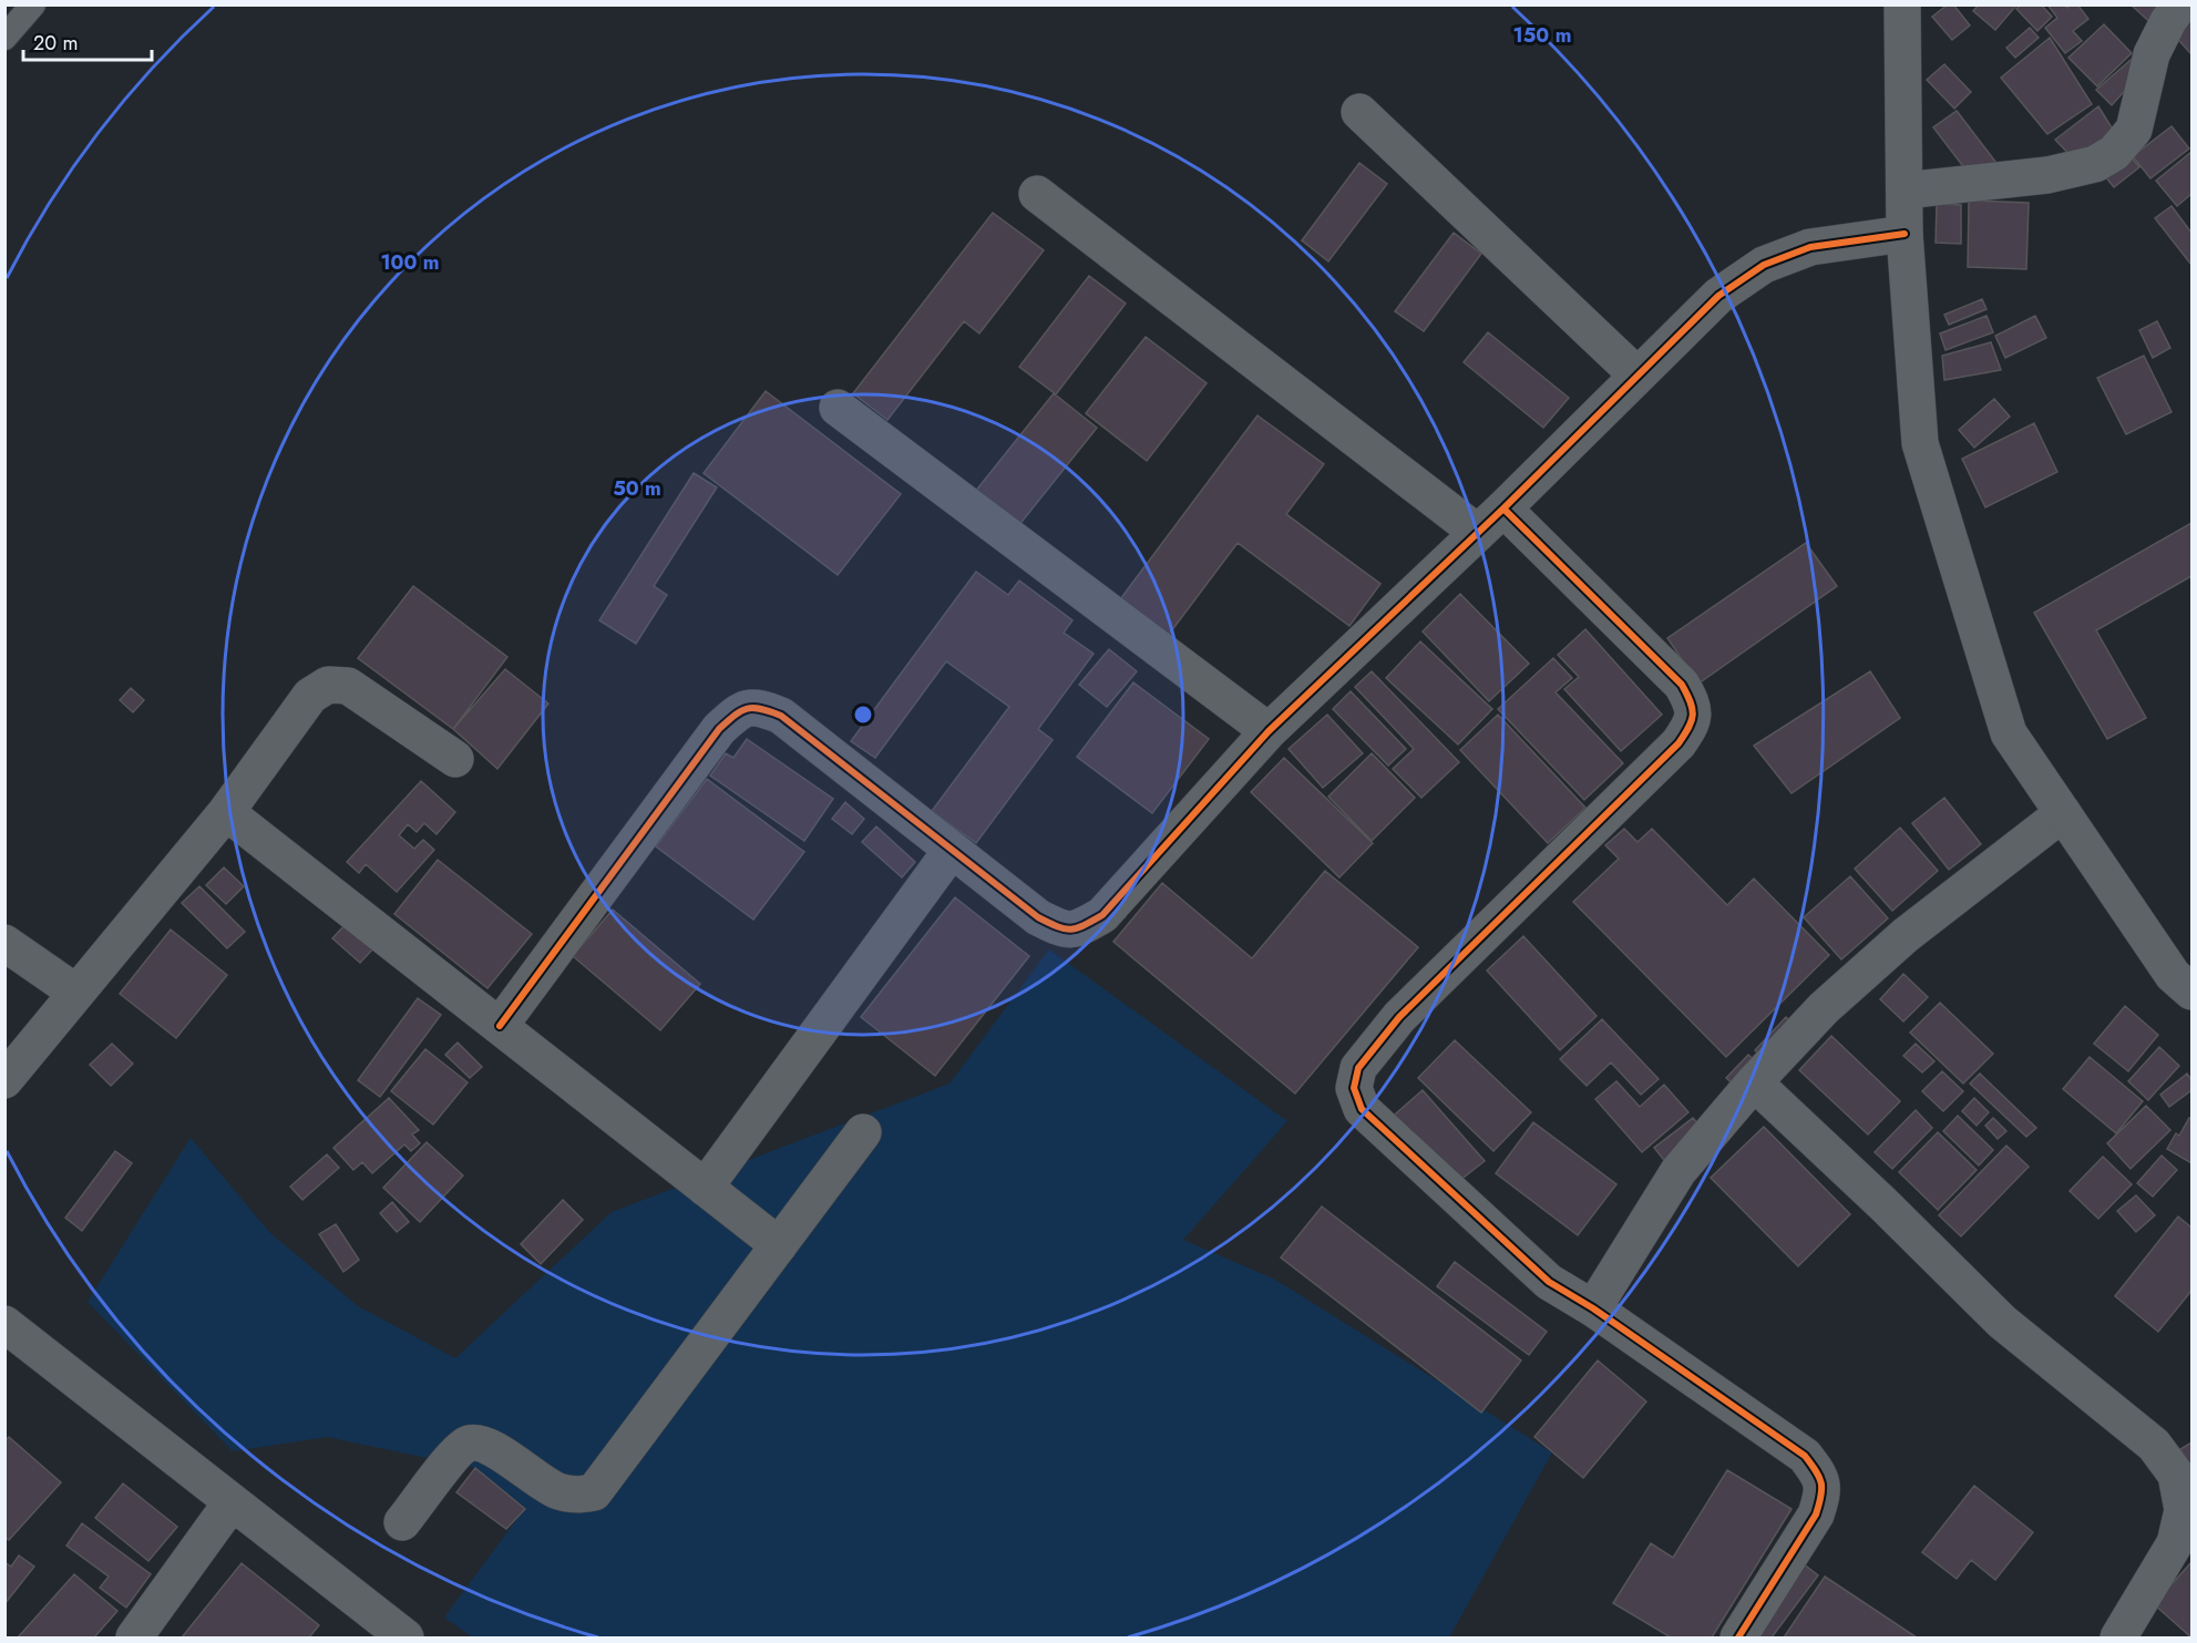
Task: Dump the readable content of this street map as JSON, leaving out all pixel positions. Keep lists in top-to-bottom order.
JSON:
{
  "scale_bar": "20 m",
  "rings": ["150 m", "100 m", "50 m"]
}
